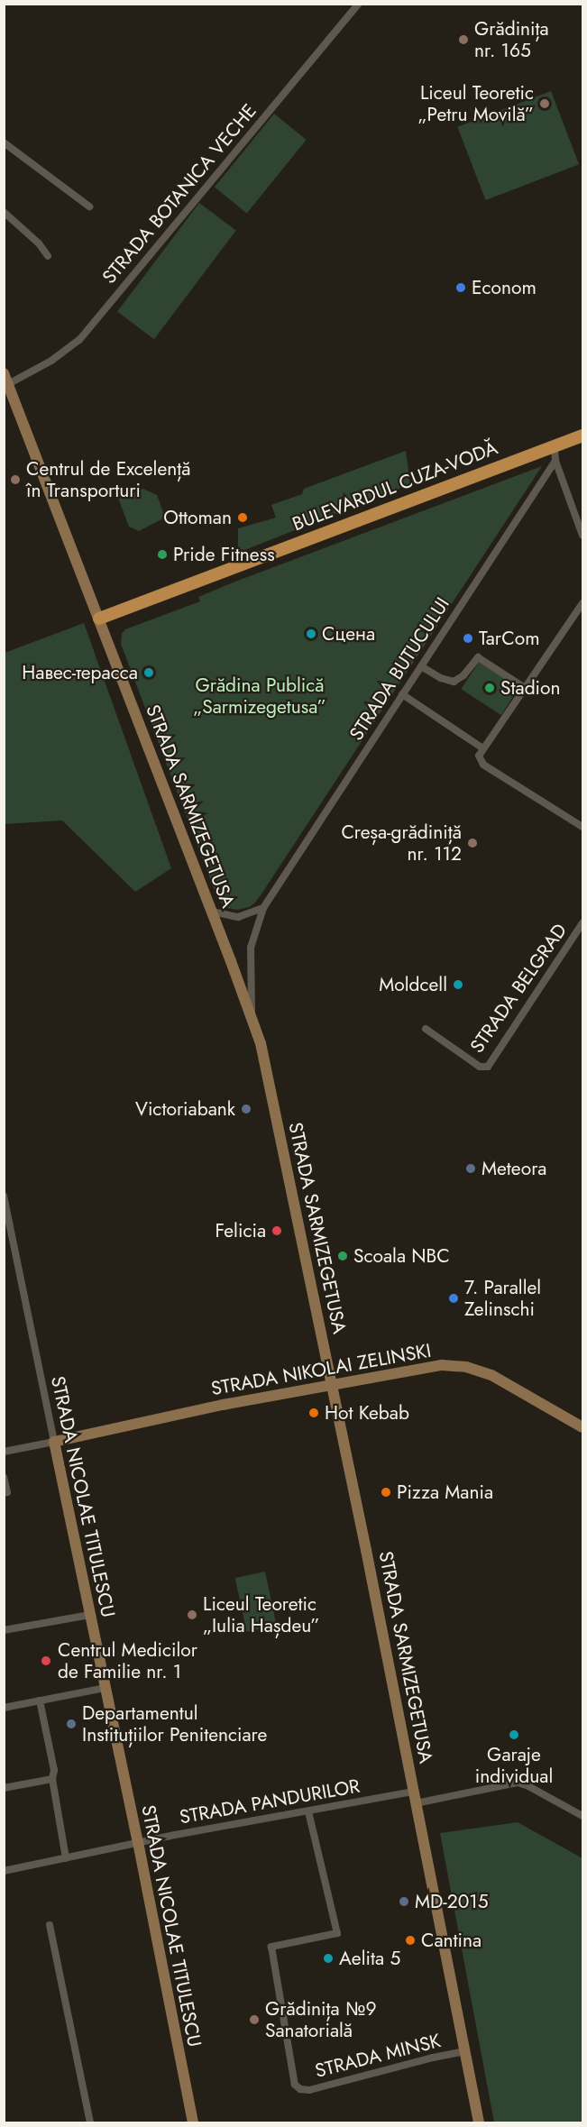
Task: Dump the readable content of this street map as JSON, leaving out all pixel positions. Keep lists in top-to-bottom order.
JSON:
{
  "streets": {
    "main road": [
      "BULEVARDUL CUZA-VODĂ",
      "STRADA SARMIZEGETUSA",
      "STRADA NIKOLAI ZELINSKI",
      "STRADA NICOLAE TITULESCU"
    ],
    "street": [
      "STRADA BOTANICA VECHE",
      "STRADA BUTUCULUI",
      "STRADA BELGRAD",
      "STRADA PANDURILOR",
      "STRADA MINSK"
    ]
  },
  "crossings": [
    ["STRADA BOTANICA VECHE", "STRADA SARMIZEGETUSA"],
    ["BULEVARDUL CUZA-VODĂ", "STRADA SARMIZEGETUSA"],
    ["STRADA BUTUCULUI", "STRADA SARMIZEGETUSA"],
    ["STRADA SARMIZEGETUSA", "STRADA NIKOLAI ZELINSKI"],
    ["STRADA SARMIZEGETUSA", "STRADA PANDURILOR"],
    ["STRADA SARMIZEGETUSA", "STRADA MINSK"],
    ["STRADA NIKOLAI ZELINSKI", "STRADA NICOLAE TITULESCU"],
    ["STRADA NICOLAE TITULESCU", "STRADA PANDURILOR"],
    ["STRADA PANDURILOR", "STRADA MINSK"]
  ],
  "parks": ["Grădina Publică „Sarmizegetusa”"],
  "places": [
    "Grădinița nr. 165",
    "Liceul Teoretic „Petru Movilă”",
    "Econom",
    "Centrul de Excelență în Transporturi",
    "Ottoman",
    "Pride Fitness",
    "Сцена",
    "TarCom",
    "Навес-терасса",
    "Stadion",
    "Creșa-grădiniță nr. 112",
    "Moldcell",
    "Victoriabank",
    "Meteora",
    "Felicia",
    "Scoala NBC",
    "7. Parallel Zelinschi",
    "Hot Kebab",
    "Pizza Mania",
    "Liceul Teoretic „Iulia Hașdeu”",
    "Centrul Medicilor de Familie nr. 1",
    "Departamentul Instituțiilor Penitenciare",
    "Garaje individual",
    "MD-2015",
    "Cantina",
    "Aelita 5",
    "Grădinița №9 Sanatorială"
  ]
}
